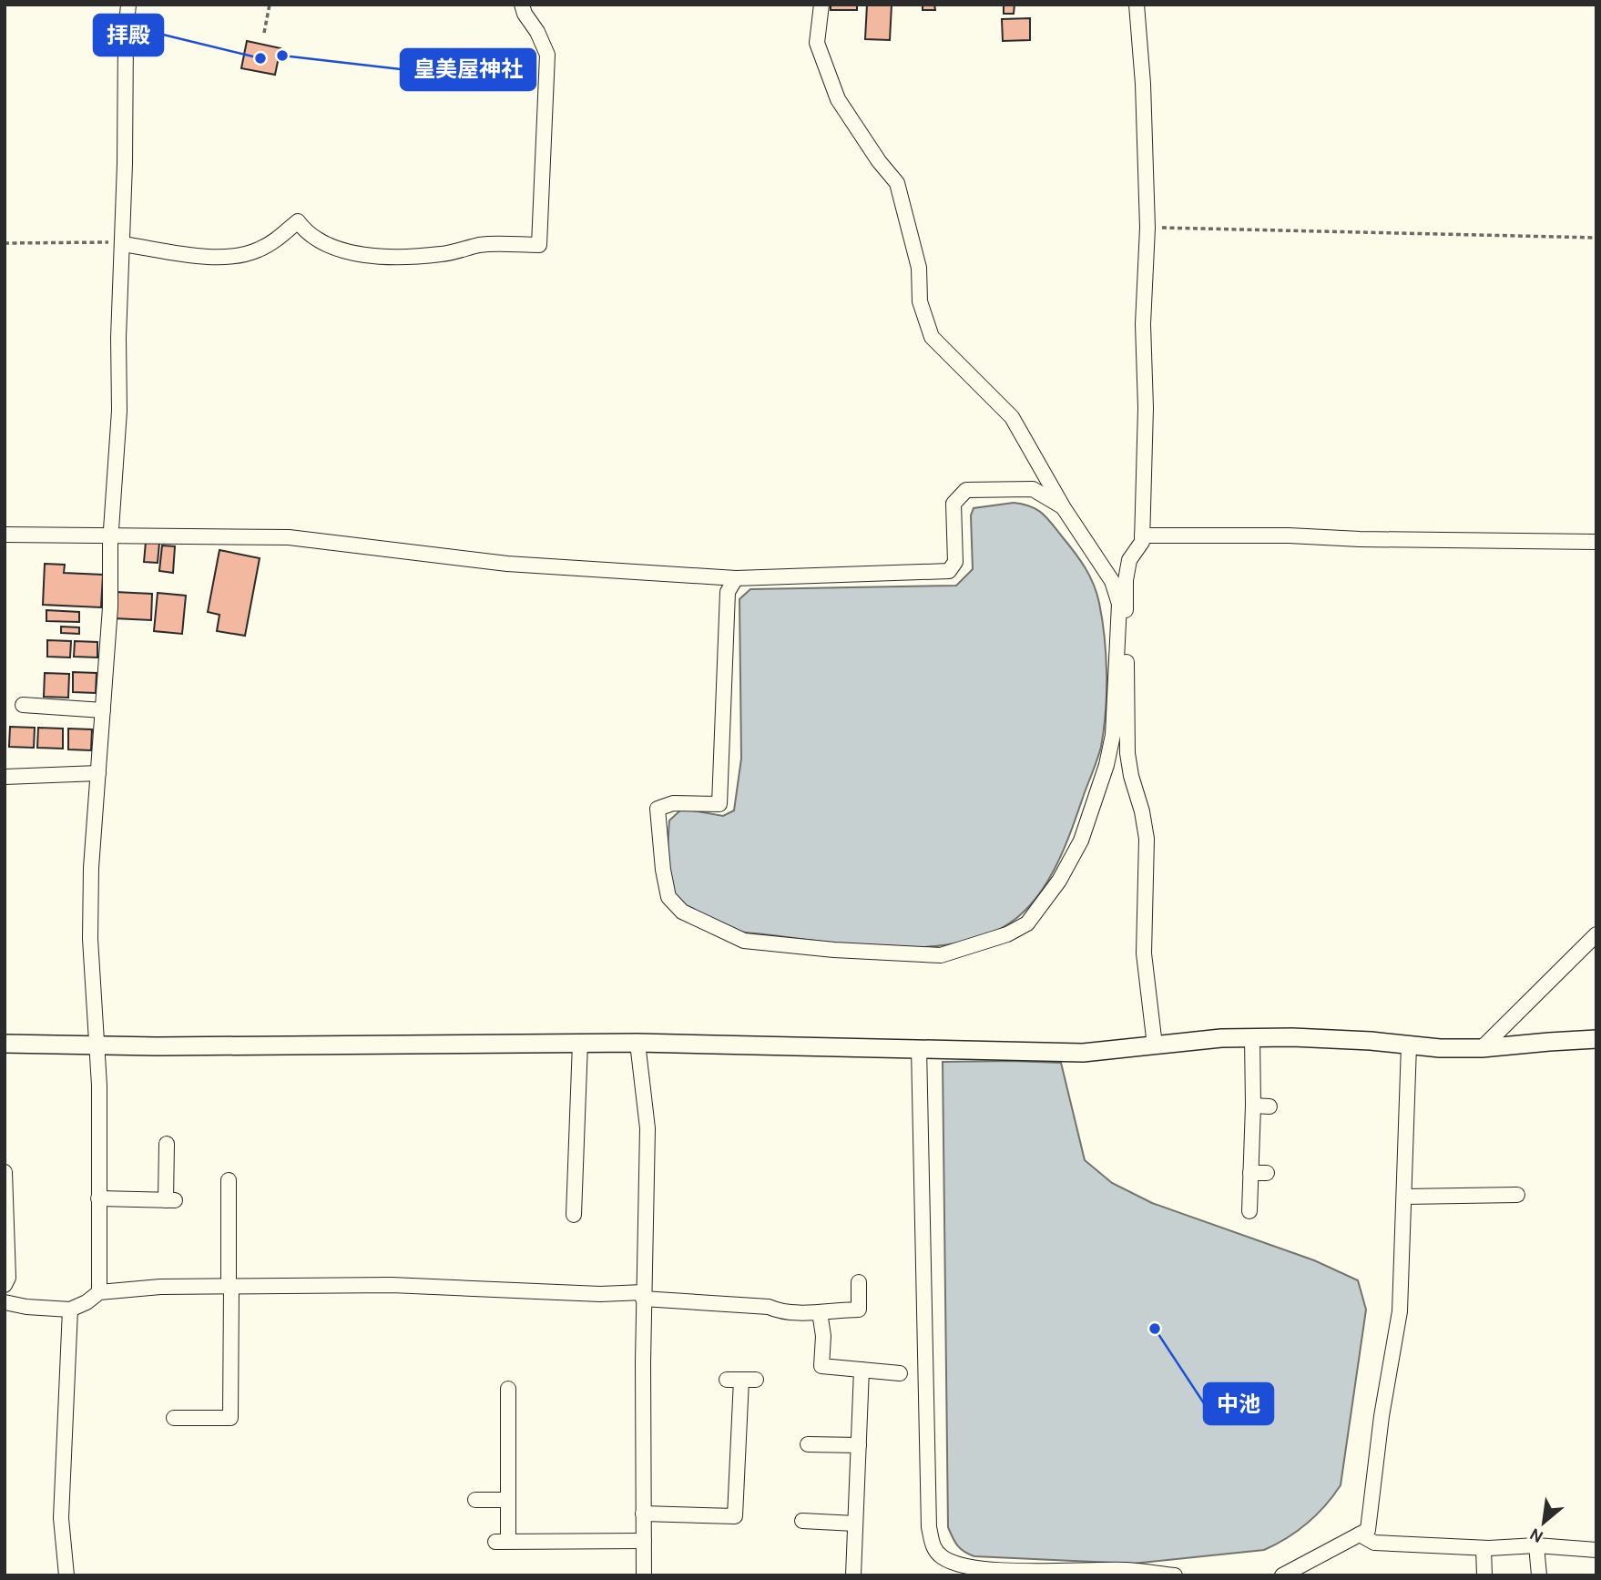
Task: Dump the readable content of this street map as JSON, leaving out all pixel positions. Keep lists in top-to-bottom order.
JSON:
{
  "places": ["皇美屋神社", "拝殿", "中池"],
  "north": "bottom left"
}
